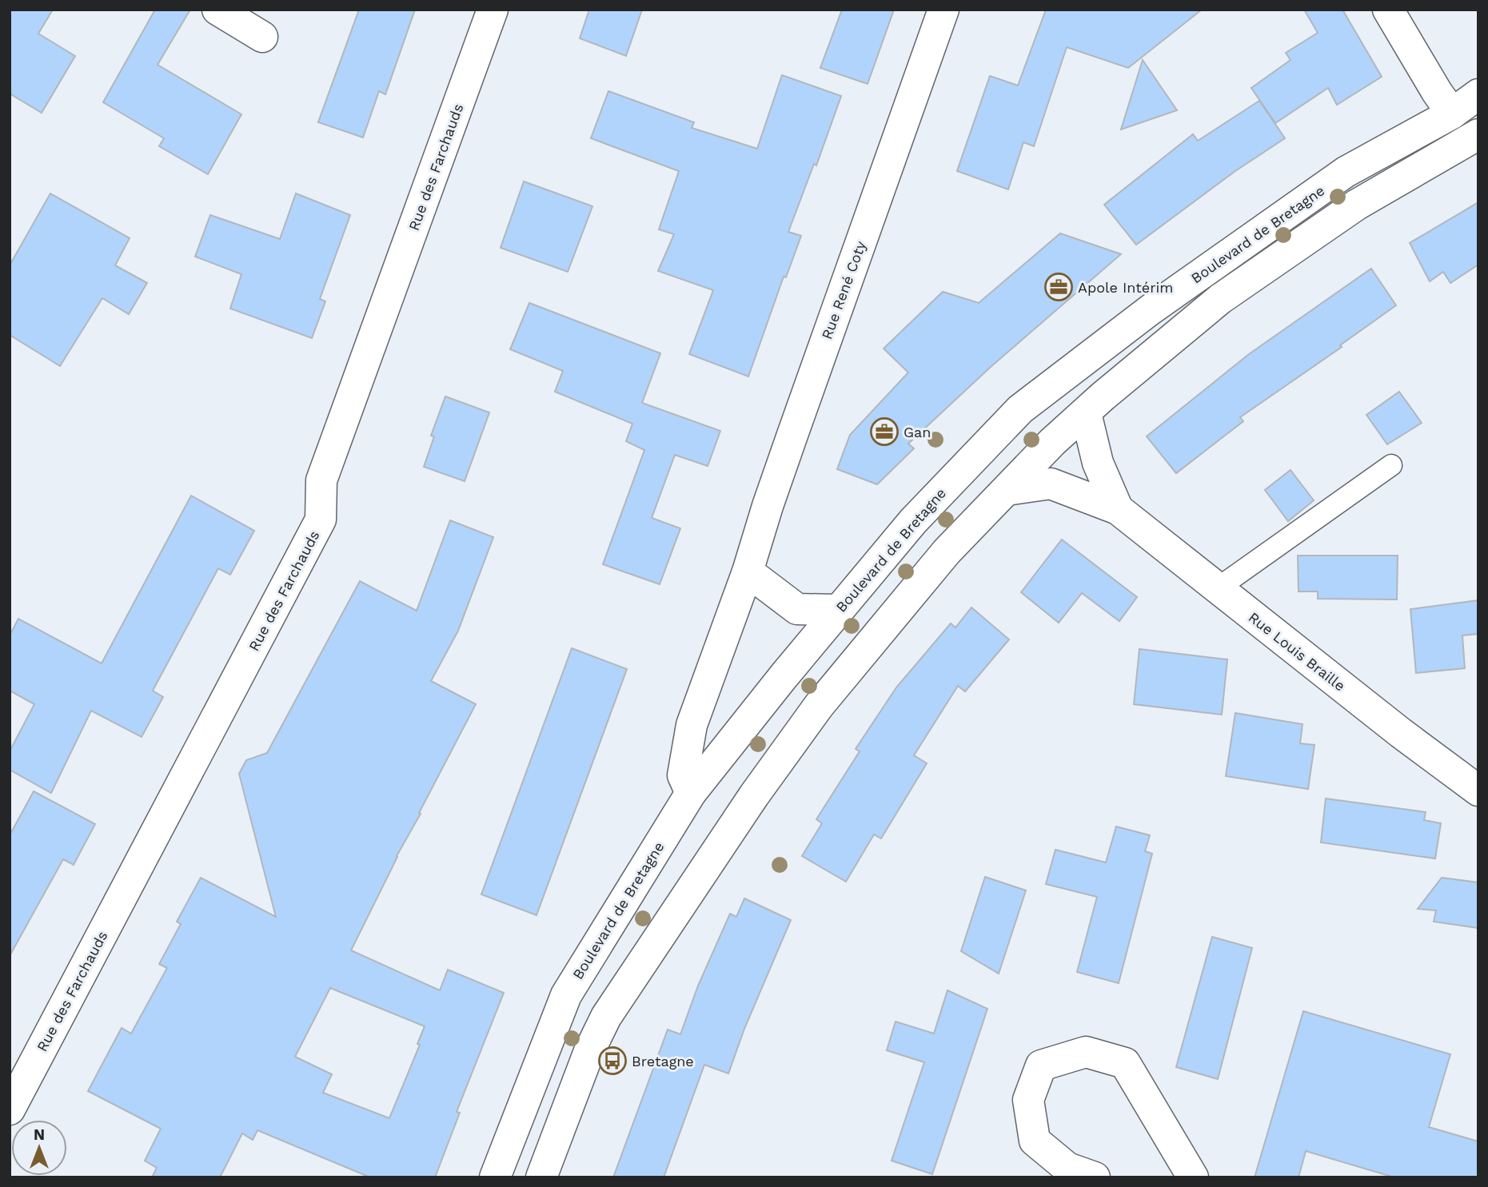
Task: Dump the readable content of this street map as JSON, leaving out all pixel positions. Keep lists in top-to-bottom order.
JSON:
{
  "streets": {
    "street": [
      "Rue des Farchauds",
      "Boulevard de Bretagne",
      "Rue René Coty",
      "Rue Louis Braille"
    ]
  },
  "crossings": [
    ["Boulevard de Bretagne", "Rue René Coty"]
  ],
  "places": {
    "office": ["Apole Intérim", "Gan"],
    "bus stop": ["Bretagne"]
  },
  "north": "top"
}
